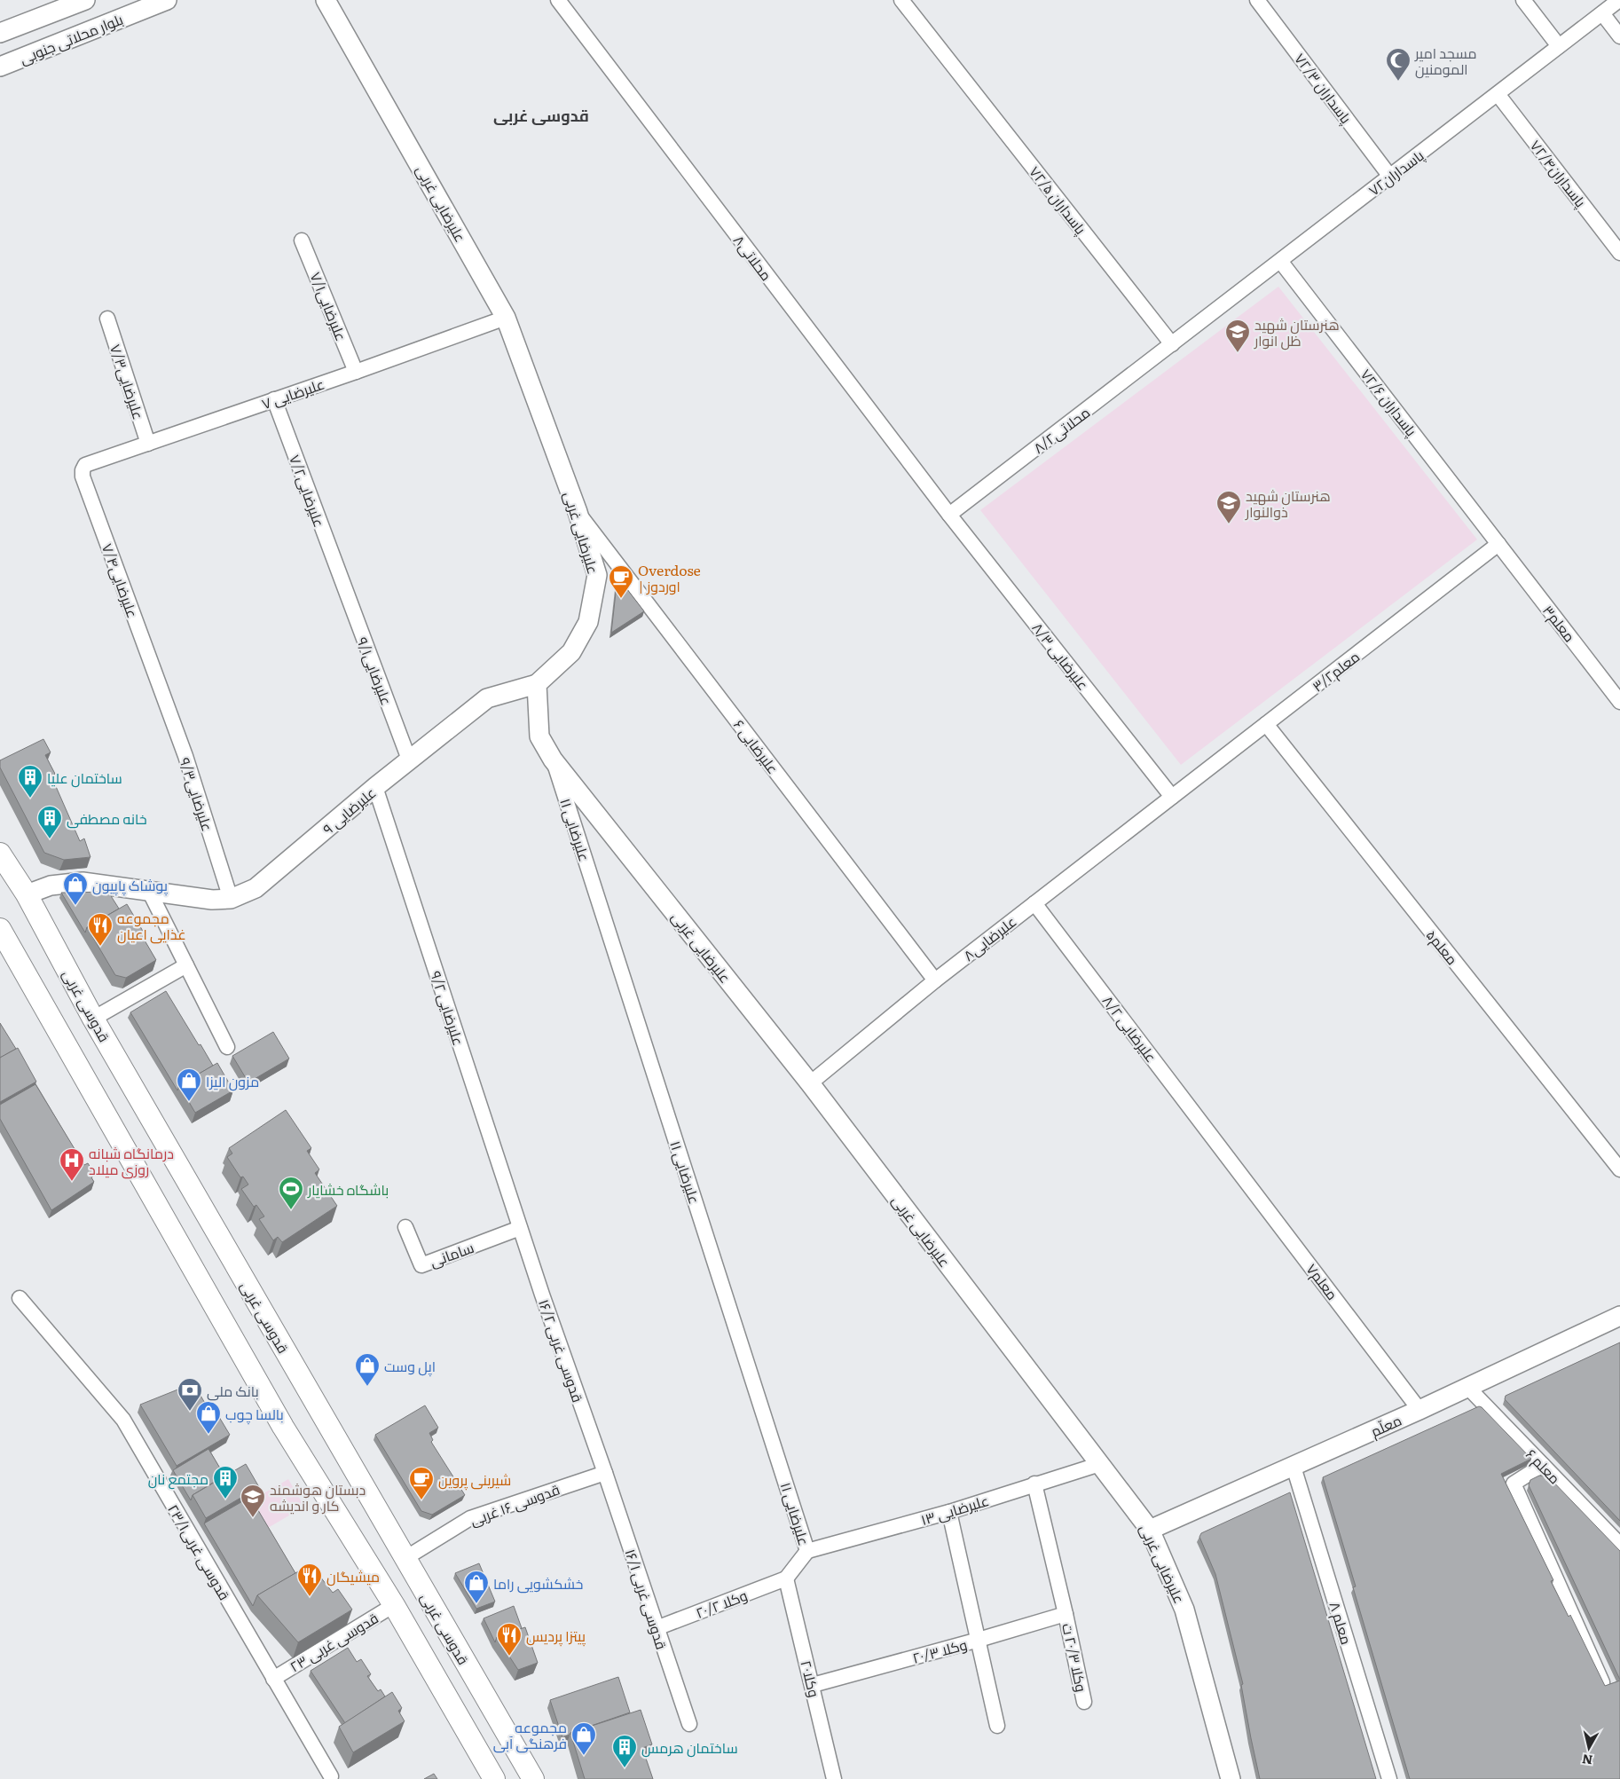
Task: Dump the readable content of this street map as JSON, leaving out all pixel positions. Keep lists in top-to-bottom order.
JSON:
{
  "streets": {
    "main road": ["قدوسی غربی"],
    "street": [
      "بلوار محلاتی جنوبی",
      "۷۲/۳ پاسداران",
      "پاسداران۷۲",
      "پاسداران۷۲/۴",
      "۷۲/۵ پاسداران",
      "علیرضایی غربی",
      "محلاتی۸",
      "علیرضایی۷/۱",
      "علیرضایی۷/۳",
      "۷ علیرضایی",
      "۷۲/۶ پاسداران",
      "محلاتی۸/۲",
      "علیرضایی۷/۲",
      "علیرضایی۷/۴",
      "معلم۳",
      "۸/۳ علیرضایی",
      "علیرضایی۹/۱",
      "معلم۳/۲",
      "۶ علیرضایی",
      "علیرضایی۹/۳",
      "۹ علیرضایی",
      "۱۱ علیرضایی",
      "علیرضایی۸",
      "معلم۵",
      "۹/۲ علیرضایی",
      "علیرضایی ۸/۲",
      "سامانی",
      "معلم۷",
      "۱۶/۲ قدوسی غربی",
      "معلّم",
      "۶ معلم",
      "قدوسی ۱۶ غربی",
      "۱۳ علیرضایی",
      "قدوسی غربی۲۳/۱",
      "۱۶/۱ قدوسی غربی",
      "وکلا ۲۰/۲",
      "۸ معلم",
      "۲۳ قدوسی غربی",
      "وکلا ۲۰/۳",
      "وکلا ۲۰/۳ ت",
      "وکلا۲۰"
    ]
  },
  "crossings": [
    ["۷۲/۳ پاسداران", "پاسداران۷۲"],
    ["پاسداران۷۲", "پاسداران۷۲/۴"],
    ["پاسداران۷۲", "۷۲/۵ پاسداران"],
    ["پاسداران۷۲", "۷۲/۶ پاسداران"],
    ["پاسداران۷۲", "محلاتی۸/۲"],
    ["۷۲/۵ پاسداران", "محلاتی۸/۲"],
    ["علیرضایی غربی", "۷ علیرضایی"],
    ["علیرضایی غربی", "۶ علیرضایی"],
    ["علیرضایی غربی", "۹ علیرضایی"],
    ["علیرضایی غربی", "۱۱ علیرضایی"],
    ["علیرضایی غربی", "علیرضایی۸"],
    ["علیرضایی غربی", "معلّم"],
    ["علیرضایی غربی", "۱۳ علیرضایی"],
    ["محلاتی۸", "محلاتی۸/۲"],
    ["محلاتی۸", "۸/۳ علیرضایی"],
    ["علیرضایی۷/۱", "۷ علیرضایی"],
    ["علیرضایی۷/۳", "۷ علیرضایی"],
    ["۷ علیرضایی", "علیرضایی۷/۲"],
    ["۷ علیرضایی", "علیرضایی۷/۴"],
    ["۷۲/۶ پاسداران", "معلم۳"],
    ["۷۲/۶ پاسداران", "معلم۳/۲"],
    ["محلاتی۸/۲", "۸/۳ علیرضایی"],
    ["علیرضایی۷/۲", "علیرضایی۹/۱"],
    ["علیرضایی۷/۴", "علیرضایی۹/۳"],
    ["معلم۳", "معلم۳/۲"],
    ["۸/۳ علیرضایی", "معلم۳/۲"],
    ["۸/۳ علیرضایی", "علیرضایی۸"],
    ["علیرضایی۹/۱", "۹ علیرضایی"],
    ["معلم۳/۲", "علیرضایی۸"],
    ["معلم۳/۲", "معلم۵"],
    ["۶ علیرضایی", "علیرضایی۸"],
    ["علیرضایی۹/۳", "۹ علیرضایی"],
    ["۹ علیرضایی", "قدوسی غربی"],
    ["۹ علیرضایی", "۹/۲ علیرضایی"],
    ["۱۱ علیرضایی", "۱۳ علیرضایی"],
    ["۱۱ علیرضایی", "وکلا ۲۰/۲"],
    ["۱۱ علیرضایی", "وکلا۲۰"],
    ["علیرضایی۸", "علیرضایی ۸/۲"],
    ["قدوسی غربی", "قدوسی ۱۶ غربی"],
    ["۹/۲ علیرضایی", "سامانی"],
    ["۹/۲ علیرضایی", "۱۶/۲ قدوسی غربی"],
    ["علیرضایی ۸/۲", "معلم۷"],
    ["سامانی", "۱۶/۲ قدوسی غربی"],
    ["معلم۷", "معلّم"],
    ["۱۶/۲ قدوسی غربی", "قدوسی ۱۶ غربی"],
    ["۱۶/۲ قدوسی غربی", "۱۶/۱ قدوسی غربی"],
    ["معلّم", "۶ معلم"],
    ["معلّم", "۸ معلم"],
    ["قدوسی ۱۶ غربی", "۱۶/۱ قدوسی غربی"],
    ["۱۳ علیرضایی", "وکلا ۲۰/۳ ت"],
    ["قدوسی غربی۲۳/۱", "۲۳ قدوسی غربی"],
    ["۱۶/۱ قدوسی غربی", "وکلا ۲۰/۲"],
    ["وکلا ۲۰/۲", "وکلا۲۰"],
    ["وکلا ۲۰/۳", "وکلا ۲۰/۳ ت"],
    ["وکلا ۲۰/۳", "وکلا۲۰"]
  ],
  "districts": ["قدوسی غربی"],
  "places": {
    "mosque": ["مسجد امیر المومنین"],
    "school or university": ["هنرستان شهید ظل انوار", "هنرستان شهید ذوالنوار", "دبستان هوشمند کار و اندیشه"],
    "cafe": ["Overdose | اوردوز", "شیرینی پروین"],
    "building": [
      "ساختمان علیا",
      "خانه مصطفی",
      "مجتمع نان",
      "ساختمان هرمس"
    ],
    "shop": [
      "پوشاک پاپیون",
      "مزون الیزا",
      "اپل وست",
      "بالسا چوب",
      "خشکشویی راما",
      "مجموعه فرهنگی آبی"
    ],
    "restaurant": ["مجموعه غذایی اعیان", "میشیگان", "پیتزا پردیس"],
    "hospital": ["درمانگاه شبانه روزی میلاد"],
    "sports": ["باشگاه خشایار"],
    "bank": ["بانک ملی"]
  },
  "north": "bottom"
}
